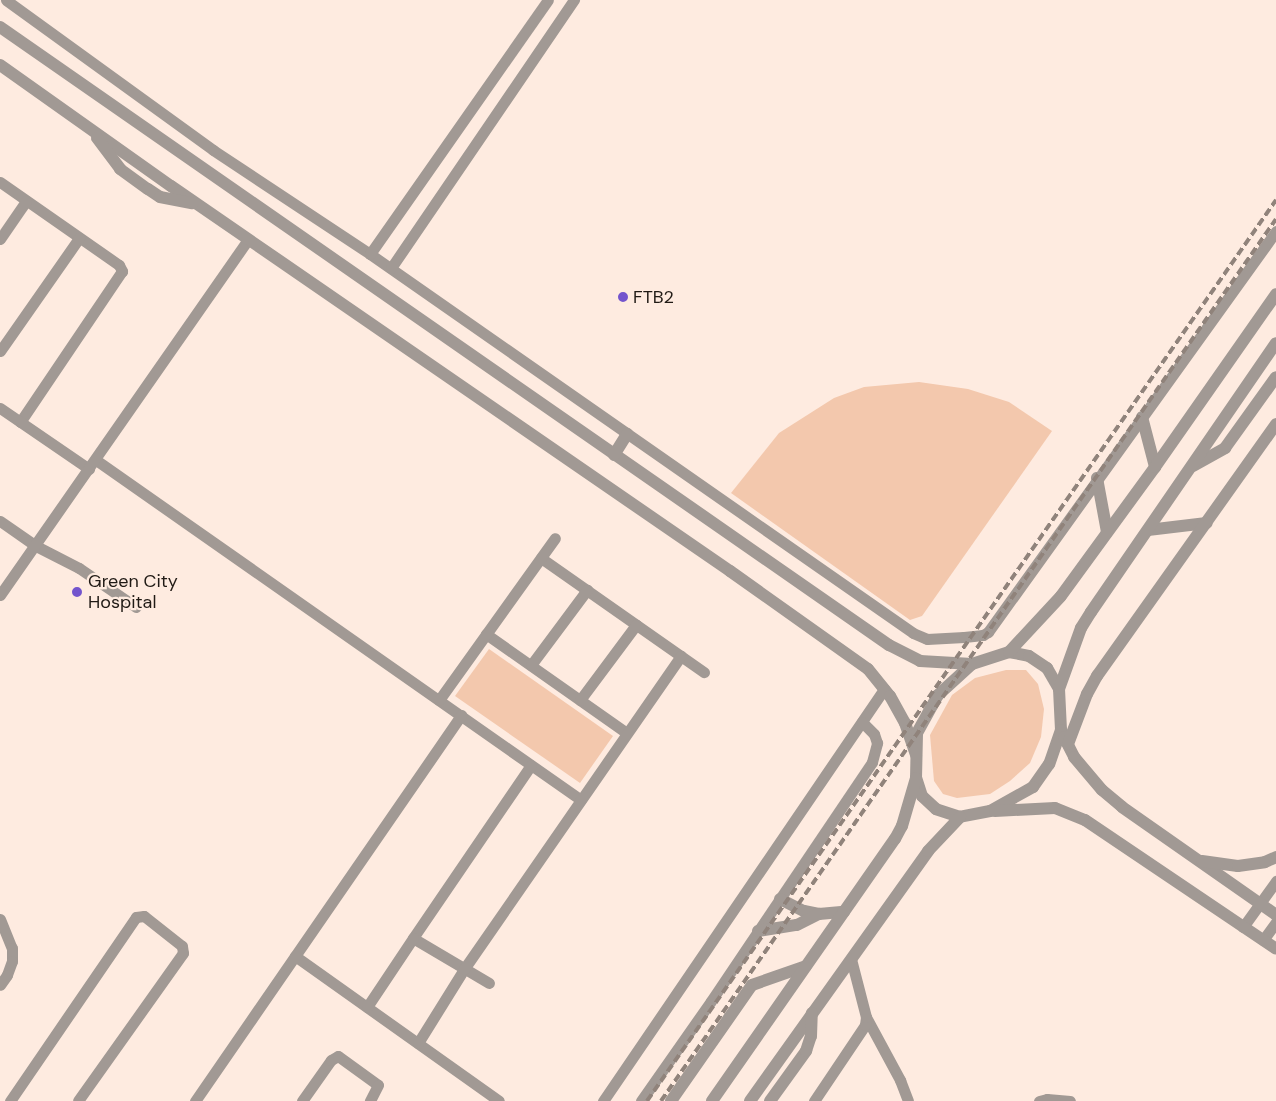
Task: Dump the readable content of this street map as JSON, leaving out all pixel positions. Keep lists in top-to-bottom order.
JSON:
{
  "places": ["FTB2", "Green City Hospital"]
}
